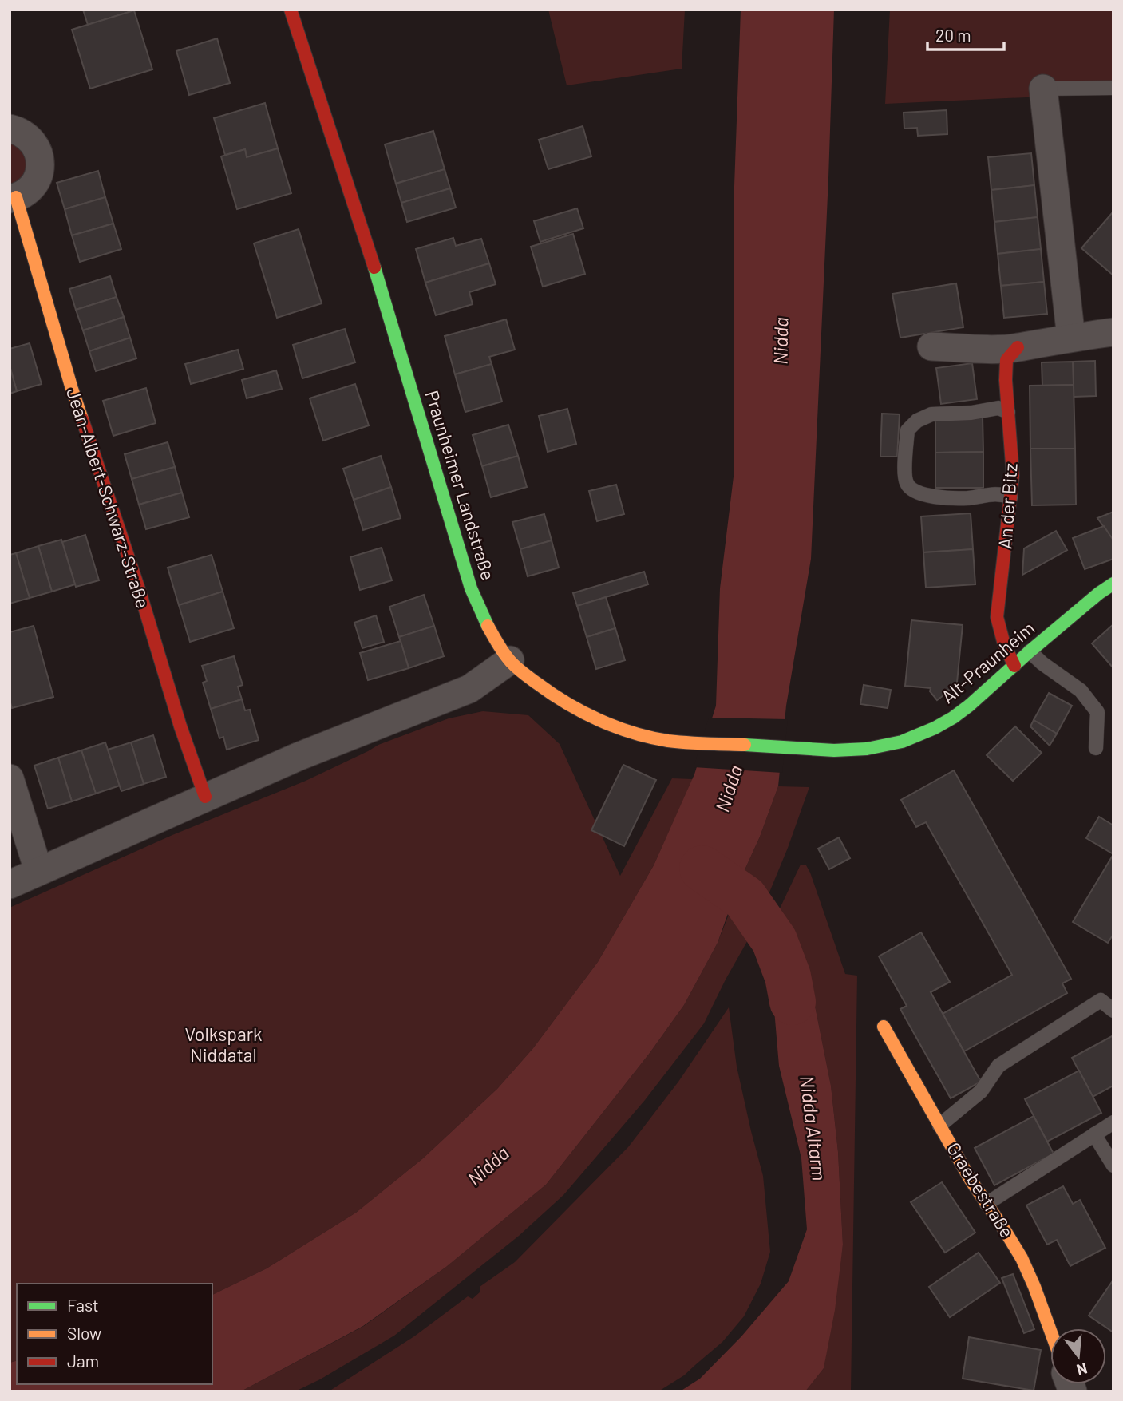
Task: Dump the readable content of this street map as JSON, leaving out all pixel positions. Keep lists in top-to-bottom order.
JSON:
{
  "streets": {
    "main road": [
      "Praunheimer Landstraße",
      "Jean-Albert-Schwarz-Straße",
      "An der Bitz",
      "Alt-Praunheim",
      "Graebestraße"
    ]
  },
  "crossings": [
    ["Praunheimer Landstraße", "Alt-Praunheim"],
    ["An der Bitz", "Alt-Praunheim"]
  ],
  "water": ["Nidda", "Nidda Altarm"],
  "parks": ["Volkspark Niddatal"],
  "legend": ["Fast", "Slow", "Jam"],
  "scale_bar": "20 m",
  "north": "bottom"
}
